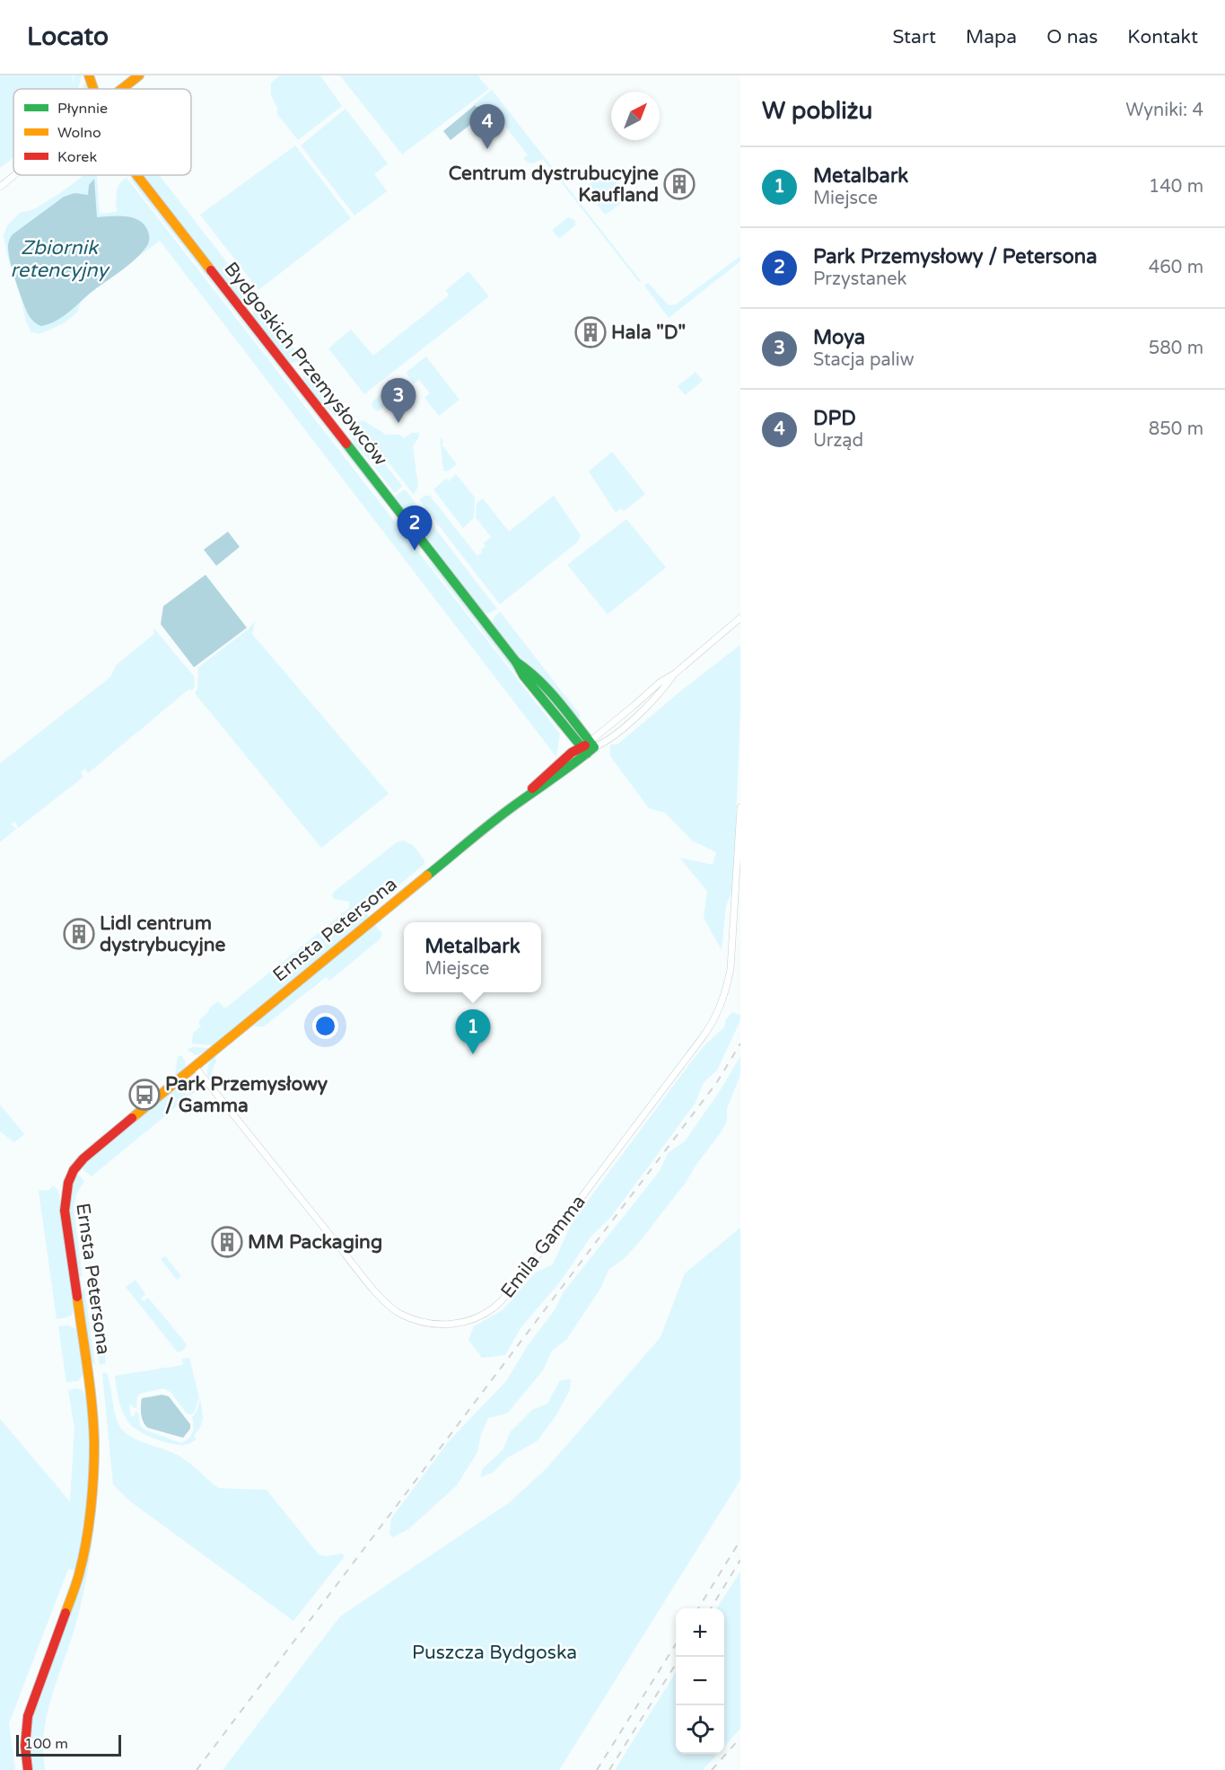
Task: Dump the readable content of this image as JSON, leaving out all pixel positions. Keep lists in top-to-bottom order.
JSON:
{
  "streets": {
    "street": ["Bydgoskich Przemysłowców", "Ernsta Petersona", "Emila Gamma"]
  },
  "crossings": [
    ["Bydgoskich Przemysłowców", "Ernsta Petersona"],
    ["Ernsta Petersona", "Emila Gamma"]
  ],
  "water": ["Zbiornik retencyjny"],
  "parks": ["Puszcza Bydgoska"],
  "places": {
    "building": [
      "Centrum dystrubucyjne Kaufland",
      "Hala \"D\"",
      "Lidl centrum dystrybucyjne",
      "MM Packaging"
    ],
    "bus stop": ["Park Przemysłowy / Gamma"]
  },
  "legend": ["Płynnie", "Wolno", "Korek"],
  "scale_bar": "100 m",
  "north": "top right",
  "page": {
    "header": "Locato",
    "nav": [
      "Start",
      "Mapa",
      "O nas",
      "Kontakt"
    ],
    "heading": ["W pobliżu", "Wyniki: 4"],
    "pins": [
      "4",
      "3",
      "2",
      "1"
    ],
    "list": [
      {
        "mark": "1",
        "name": "Metalbark",
        "note": "Miejsce",
        "value": "140 m"
      },
      {
        "mark": "2",
        "name": "Park Przemysłowy / Petersona",
        "note": "Przystanek",
        "value": "460 m"
      },
      {
        "mark": "3",
        "name": "Moya",
        "note": "Stacja paliw",
        "value": "580 m"
      },
      {
        "mark": "4",
        "name": "DPD",
        "note": "Urząd",
        "value": "850 m"
      }
    ],
    "popup": ["Metalbark", "Miejsce"],
    "map_buttons": ["+", "−"],
    "scale": "100 m"
  }
}
